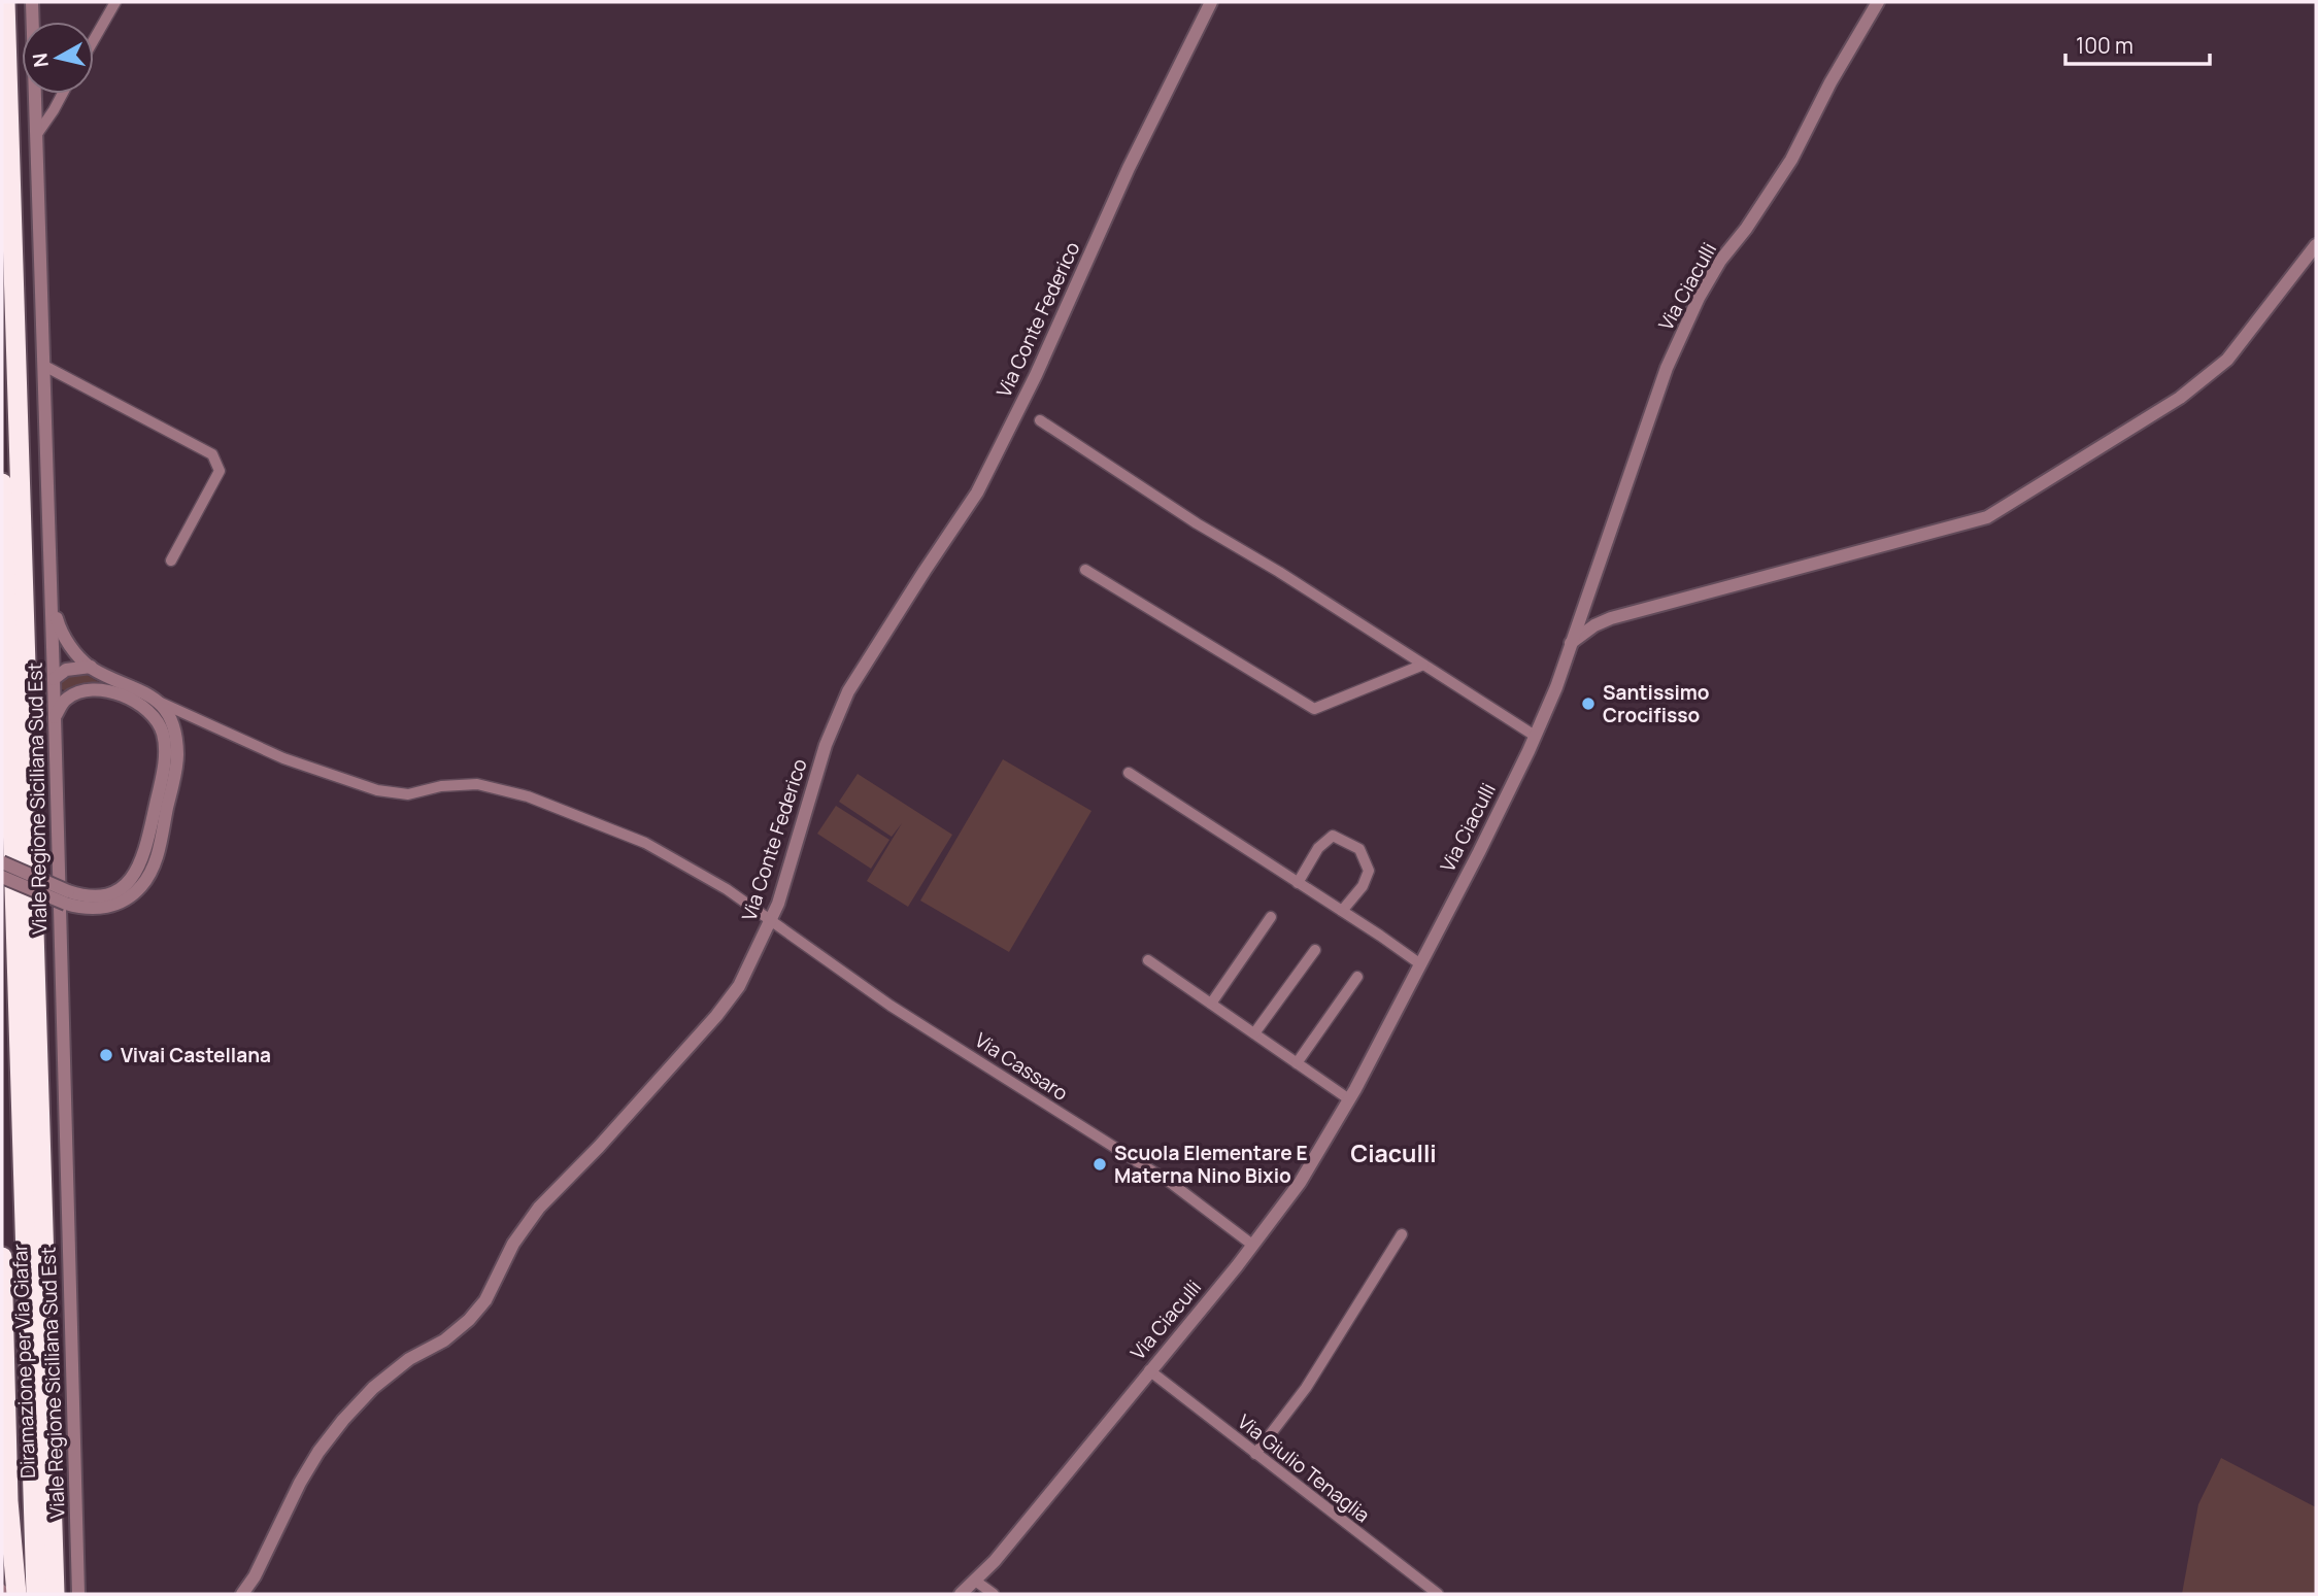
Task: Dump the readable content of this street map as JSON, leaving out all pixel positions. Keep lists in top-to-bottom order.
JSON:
{
  "streets": {
    "highway": ["Diramazione per Via Giafar"],
    "street": [
      "Via Ciaculli",
      "Via Conte Federico",
      "Viale Regione Siciliana Sud Est",
      "Via Cassaro",
      "Via Giulio Tenaglia"
    ]
  },
  "crossings": [
    ["Via Ciaculli", "Via Cassaro"],
    ["Via Ciaculli", "Via Giulio Tenaglia"],
    ["Via Conte Federico", "Via Cassaro"]
  ],
  "districts": ["Ciaculli"],
  "places": ["Santissimo Crocifisso", "Vivai Castellana", "Scuola Elementare E Materna Nino Bixio"],
  "scale_bar": "100 m",
  "north": "left"
}
